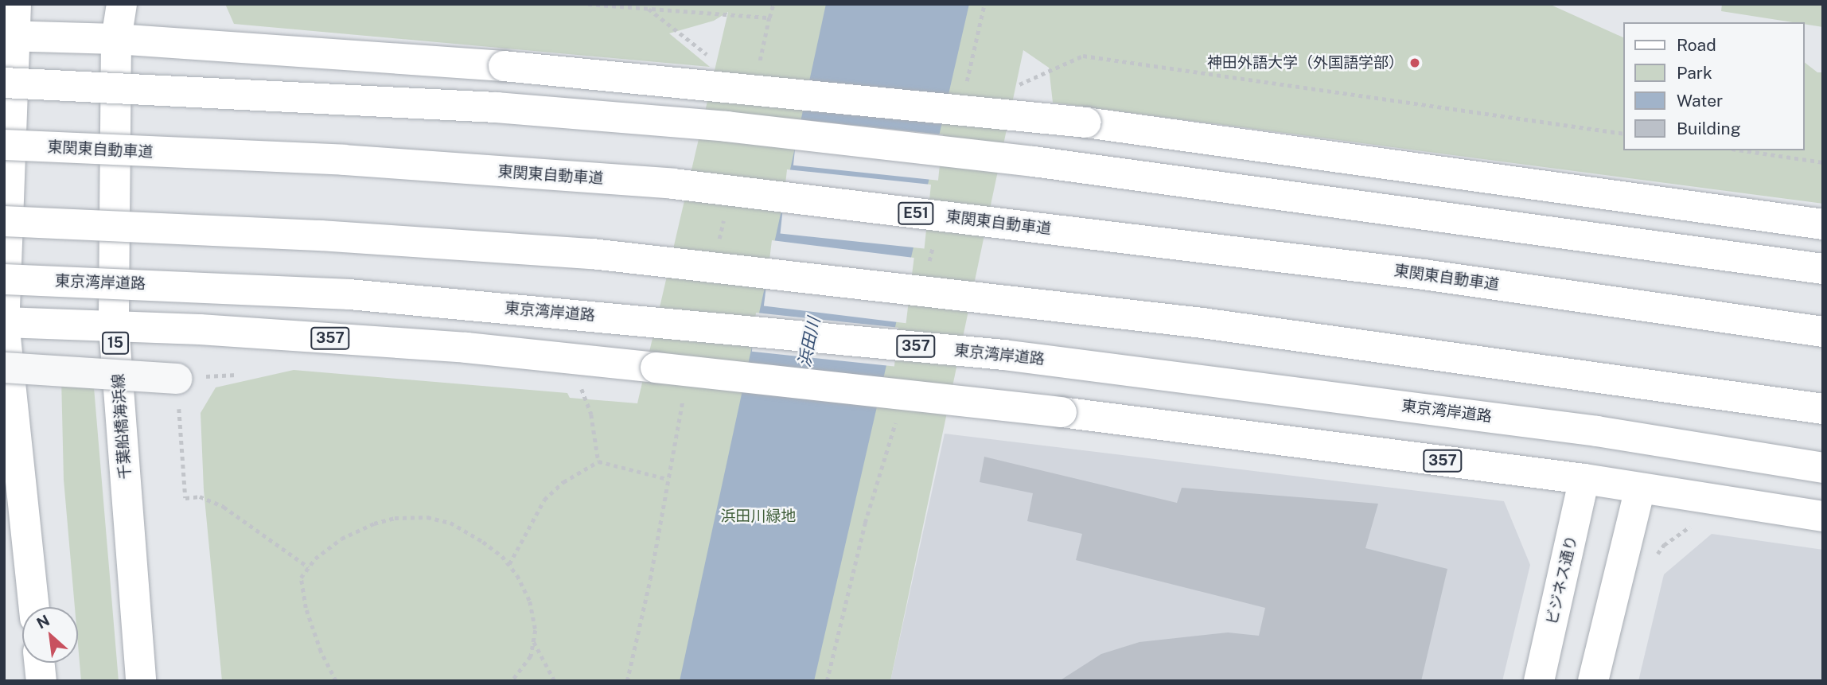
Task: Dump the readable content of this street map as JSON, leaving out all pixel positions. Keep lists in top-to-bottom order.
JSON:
{
  "streets": {
    "main road": [
      "東関東自動車道",
      "E51",
      "東京湾岸道路",
      "357",
      "15",
      "千葉船橋海浜線",
      "ビジネス通り"
    ]
  },
  "crossings": [
    ["357", "千葉船橋海浜線"],
    ["357", "ビジネス通り"]
  ],
  "water": ["浜田川"],
  "parks": ["浜田川緑地"],
  "places": ["神田外語大学（外国語学部）"],
  "legend": [
    "Road",
    "Park",
    "Water",
    "Building"
  ],
  "north": "top left"
}
